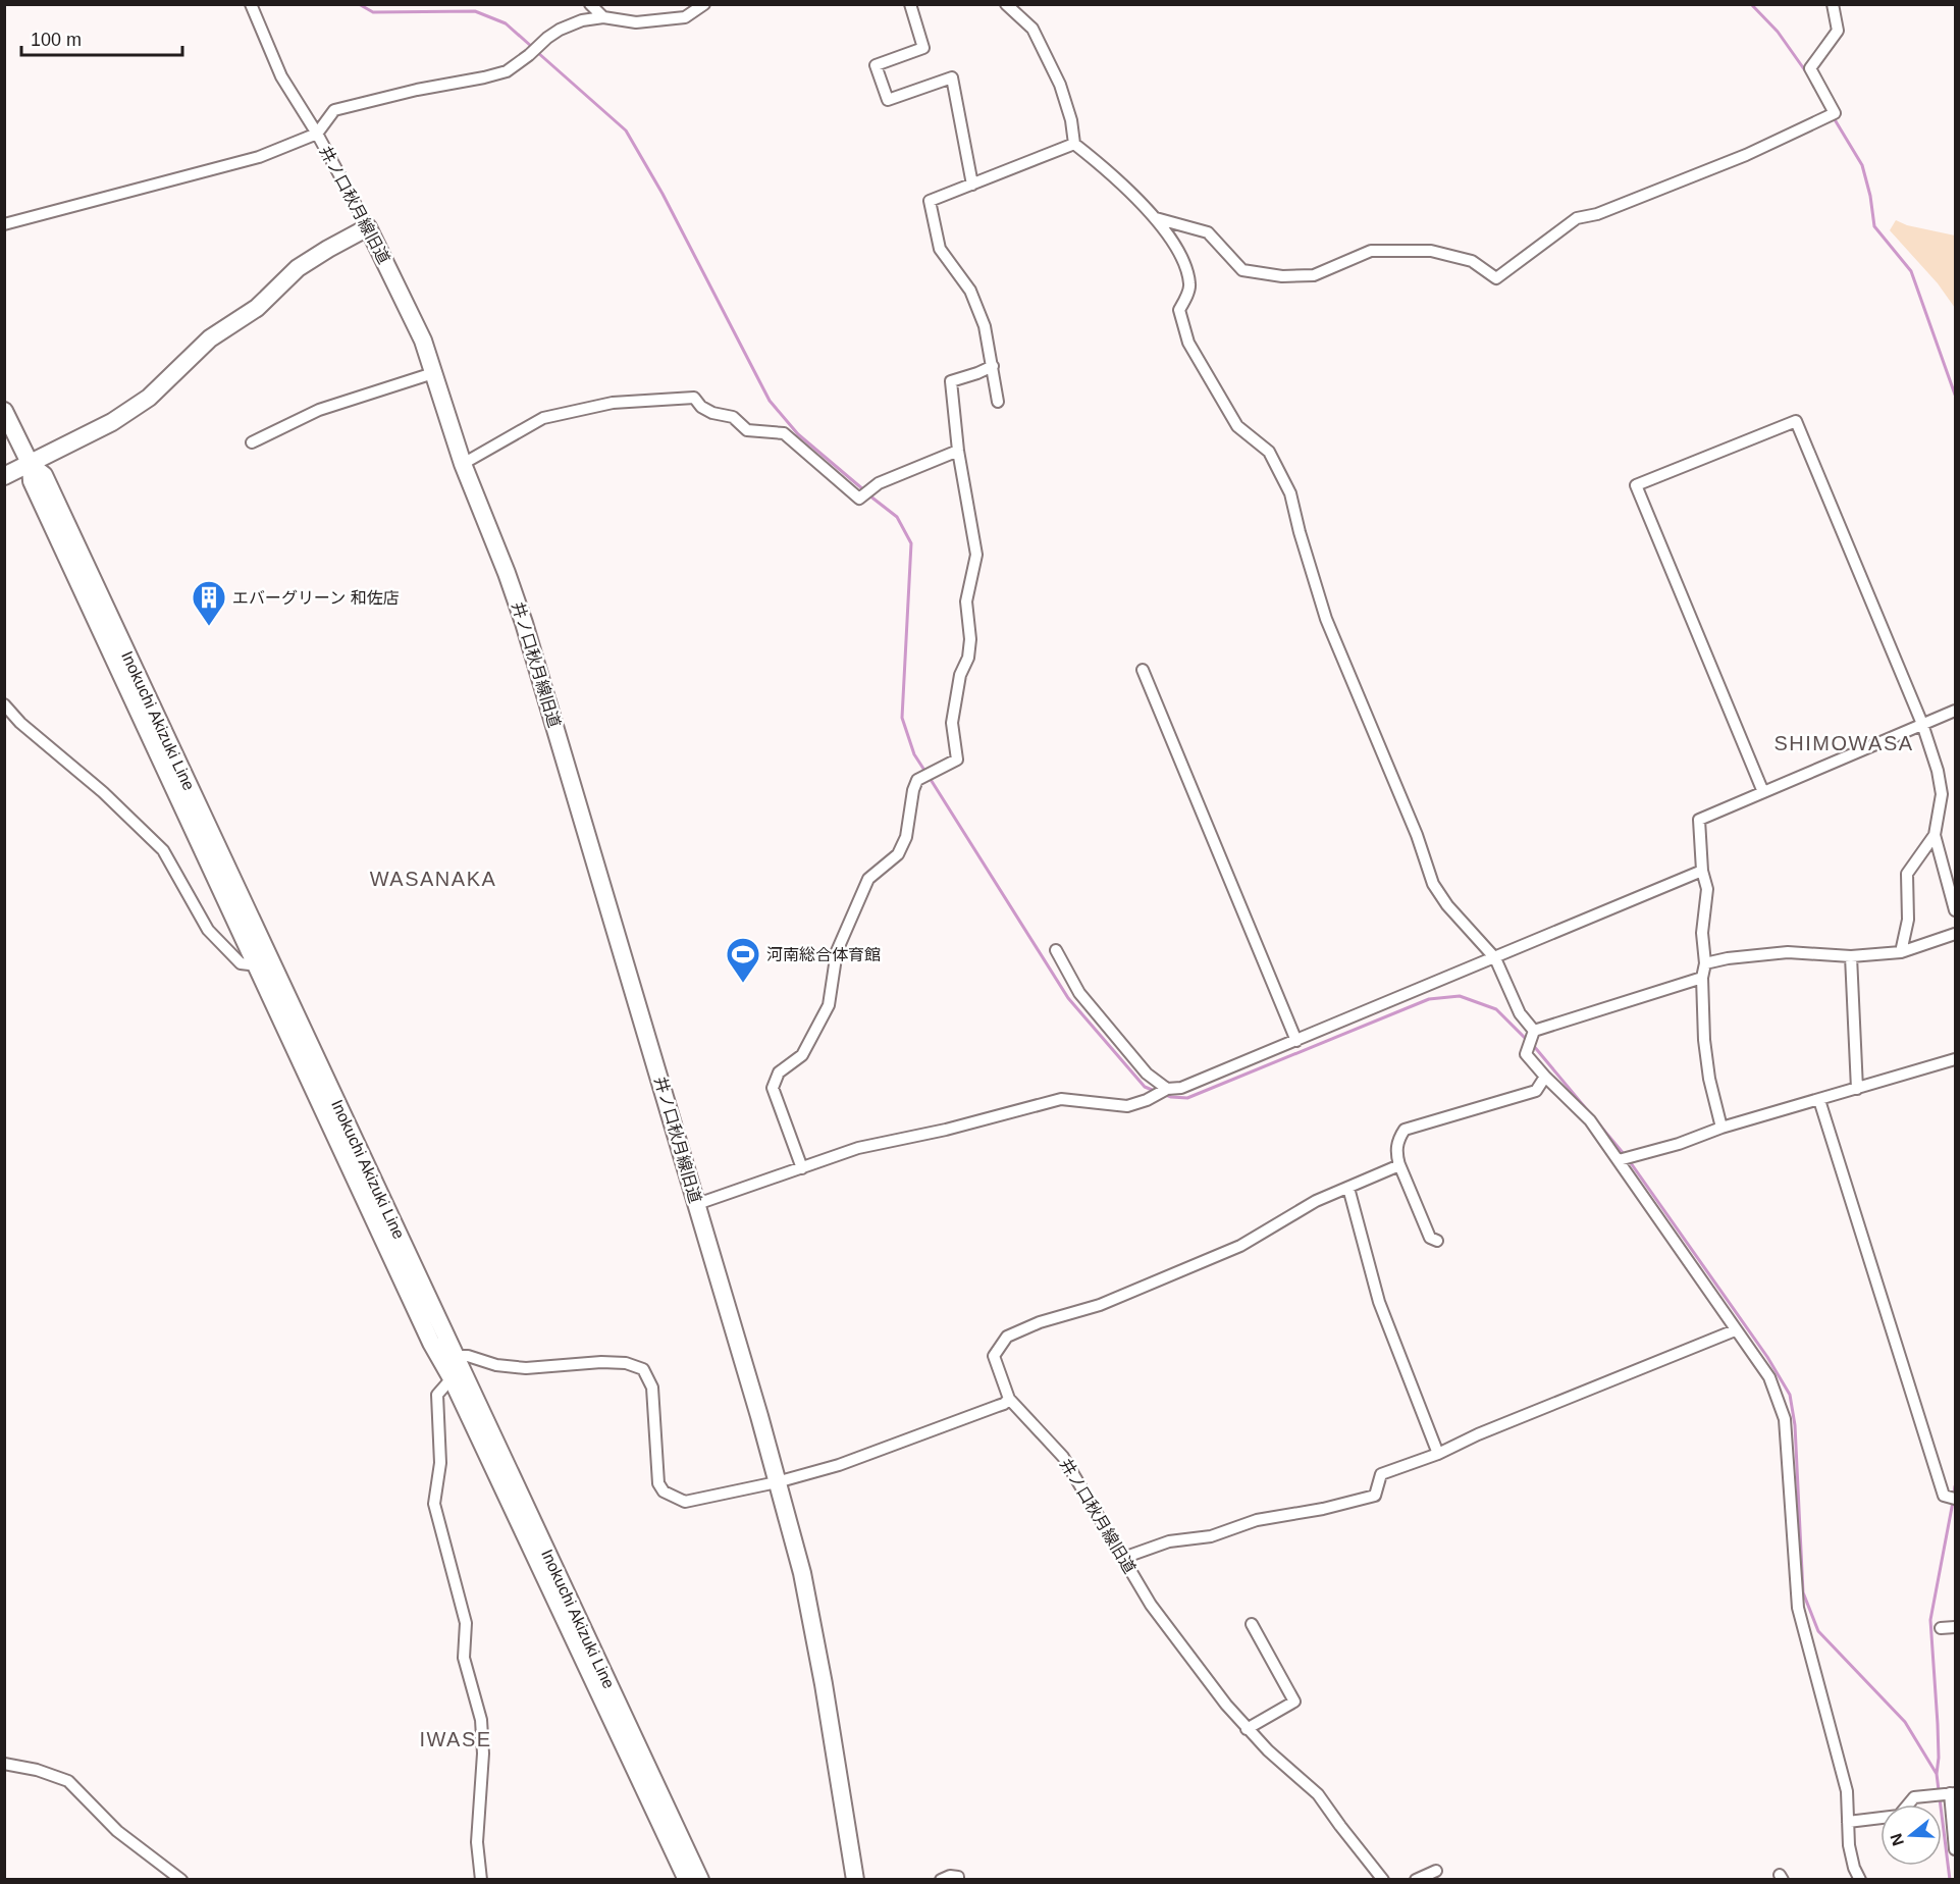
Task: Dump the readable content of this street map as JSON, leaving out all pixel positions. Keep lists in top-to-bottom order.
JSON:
{
  "streets": {
    "main road": ["井ノ口秋月線旧道", "Inokuchi Akizuki Line"]
  },
  "districts": ["SHIMOWASA", "WASANAKA", "IWASE"],
  "places": {
    "building": ["エバーグリーン 和佐店"],
    "sports": ["河南総合体育館"]
  },
  "scale_bar": "100 m",
  "north": "left"
}
